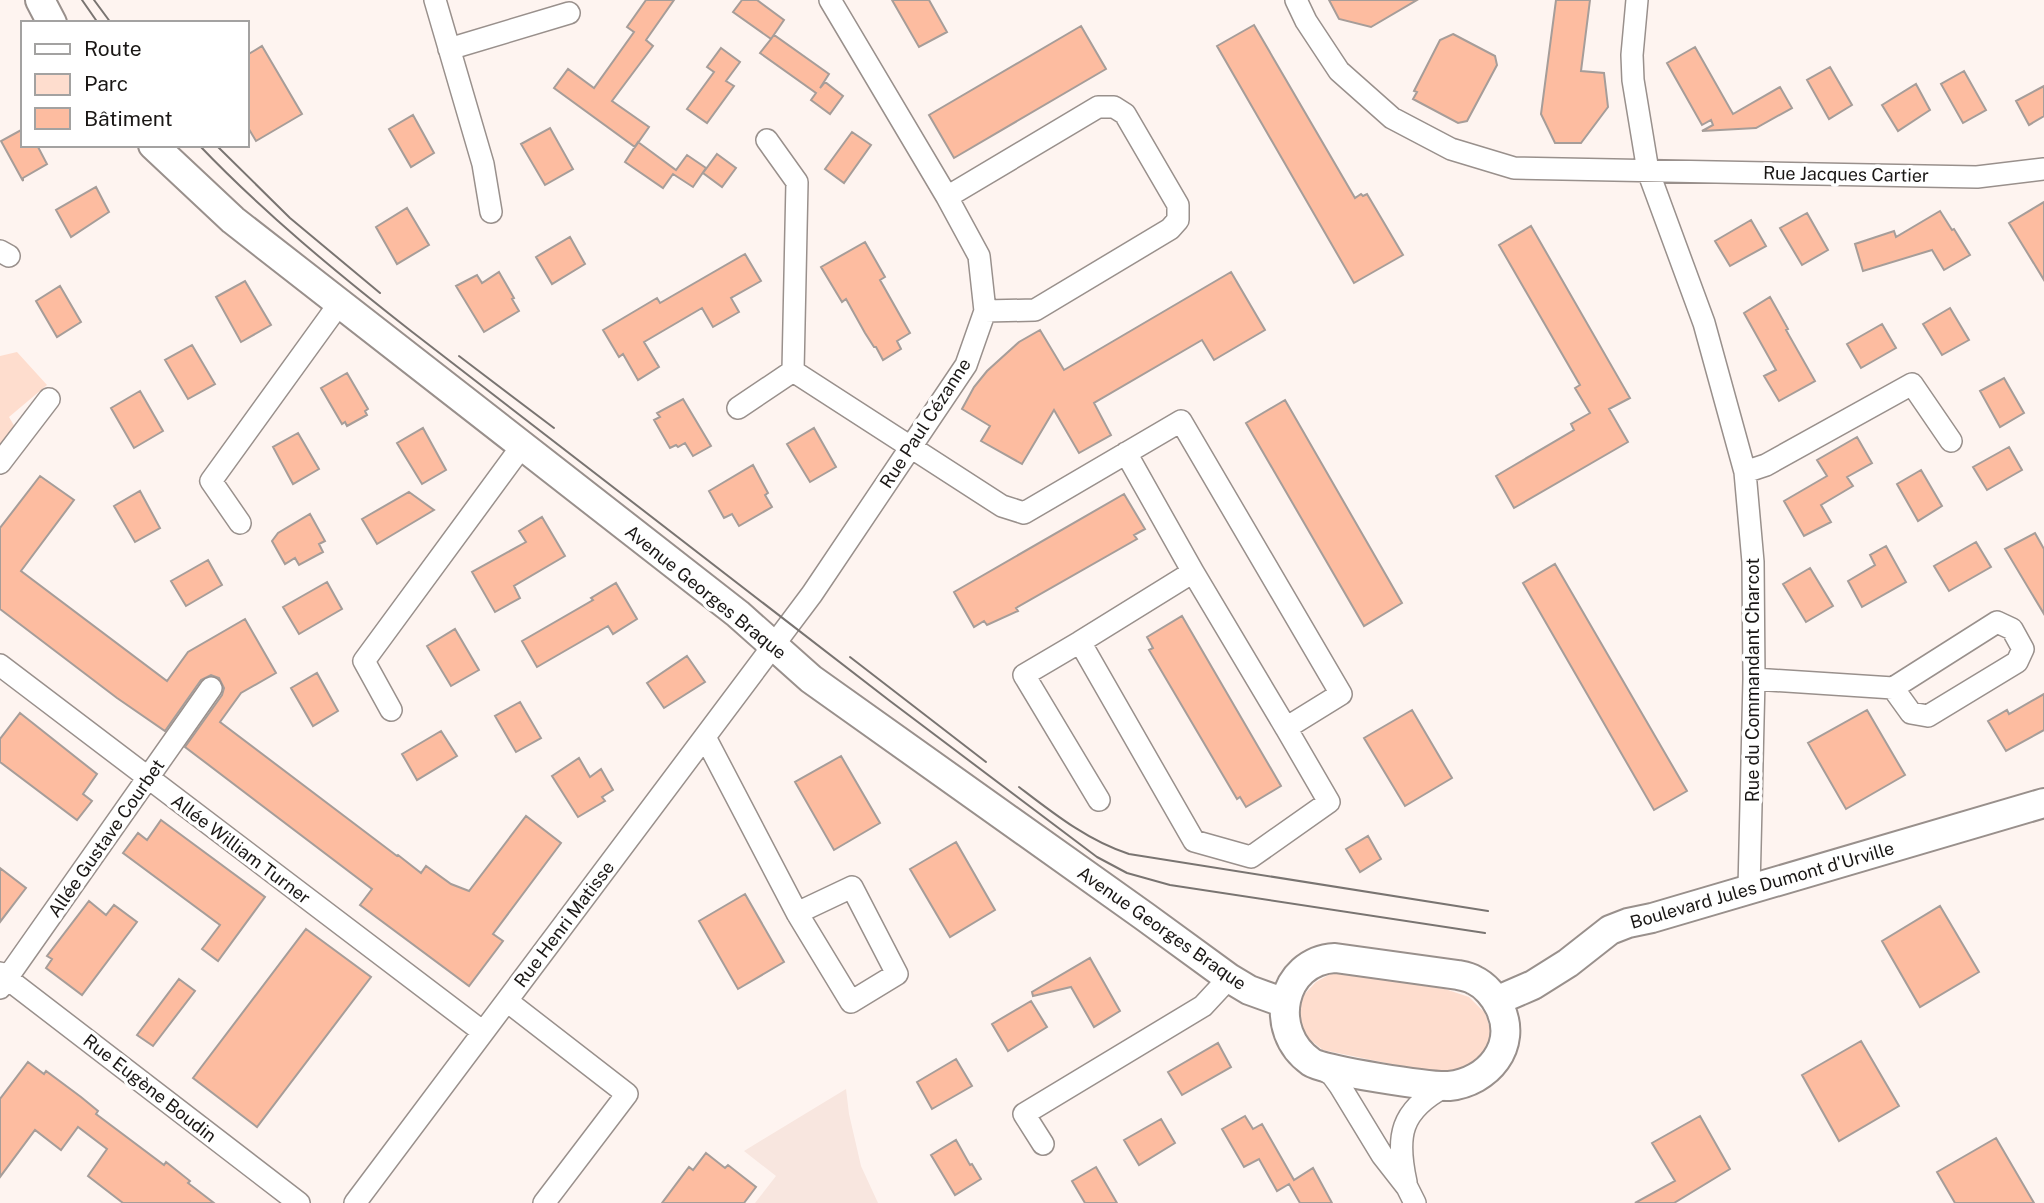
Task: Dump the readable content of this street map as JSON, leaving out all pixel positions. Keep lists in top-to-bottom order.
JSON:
{
  "streets": {
    "street": [
      "Rue Jacques Cartier",
      "Rue Paul Cézanne",
      "Avenue Georges Braque",
      "Rue du Commandant Charcot",
      "Allée Gustave Courbet",
      "Allée William Turner",
      "Boulevard Jules Dumont d'Urville",
      "Rue Henri Matisse",
      "Rue Eugène Boudin"
    ]
  },
  "crossings": [
    ["Rue Jacques Cartier", "Rue du Commandant Charcot"],
    ["Rue Paul Cézanne", "Avenue Georges Braque"],
    ["Rue Paul Cézanne", "Rue Henri Matisse"],
    ["Avenue Georges Braque", "Rue Henri Matisse"],
    ["Rue du Commandant Charcot", "Boulevard Jules Dumont d'Urville"],
    ["Allée Gustave Courbet", "Allée William Turner"],
    ["Allée Gustave Courbet", "Rue Eugène Boudin"],
    ["Allée William Turner", "Rue Henri Matisse"]
  ],
  "legend": ["Route", "Parc", "Bâtiment"]
}
